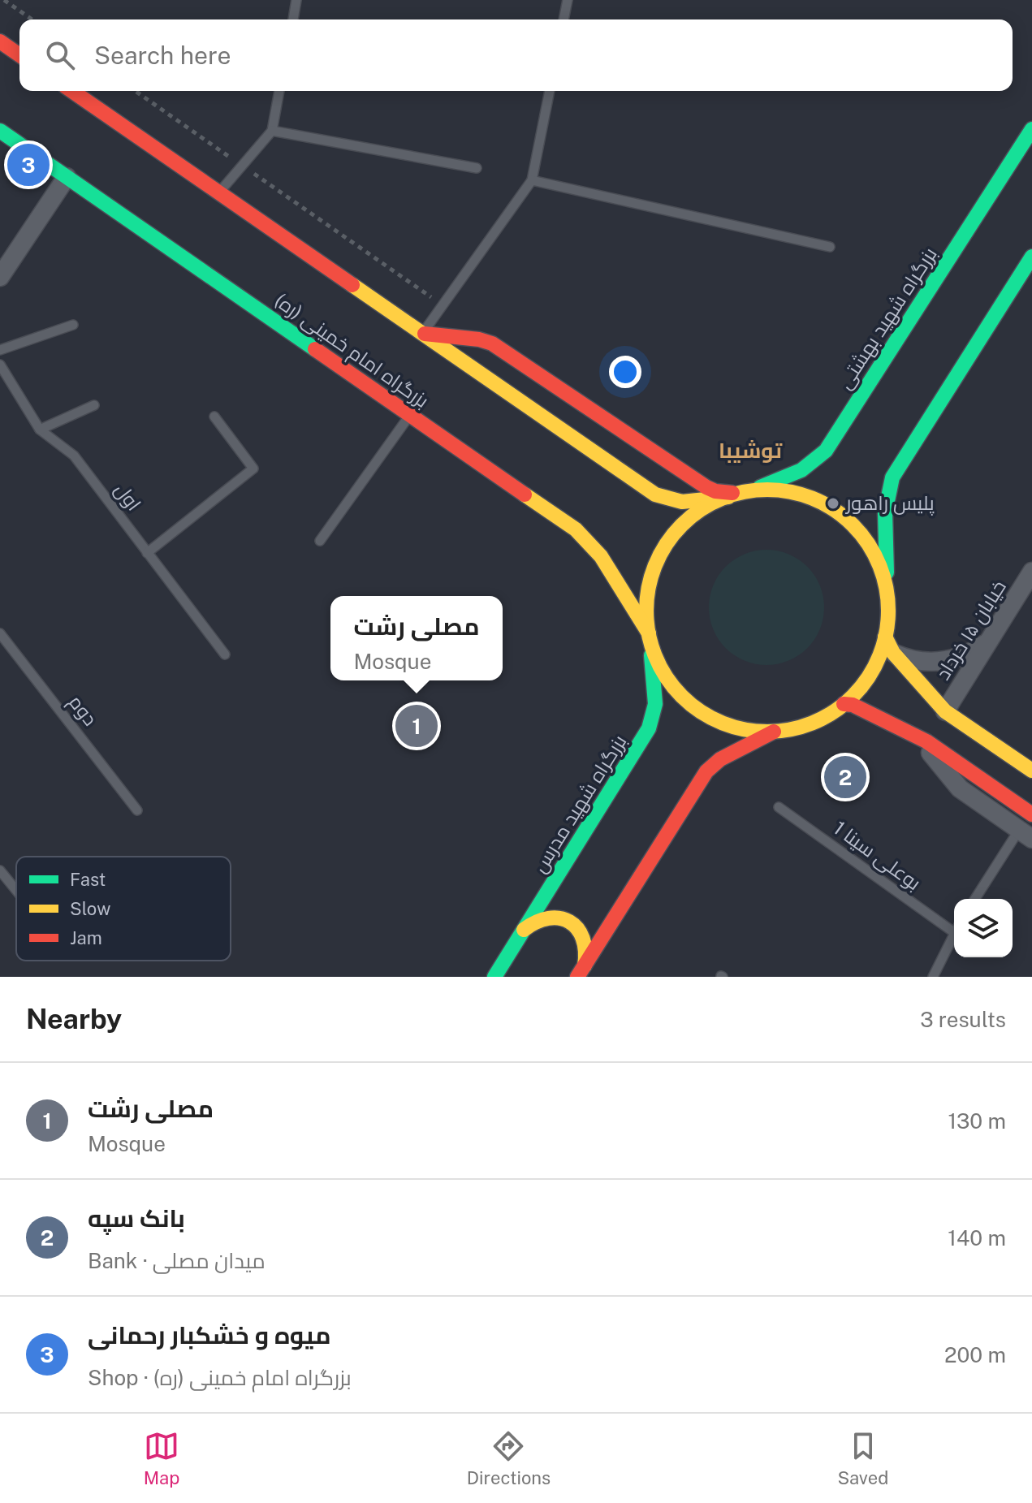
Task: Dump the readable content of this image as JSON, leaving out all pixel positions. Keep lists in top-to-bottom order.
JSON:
{
  "streets": {
    "main road": ["بزرگراه شهید بهشتی", "بزرگراه امام خمینی (ره)", "بزرگراه شهید مدرس"],
    "street": ["خیابان ۱۵ خرداد"],
    "lane": ["اول", "دوم", "بوعلی سینا 1"]
  },
  "crossings": [
    ["بزرگراه شهید بهشتی", "بزرگراه شهید مدرس"],
    ["بزرگراه امام خمینی (ره)", "بزرگراه شهید مدرس"]
  ],
  "districts": ["توشیبا"],
  "places": ["پلیس راهور"],
  "legend": ["Fast", "Slow", "Jam"],
  "page": {
    "search": "Search here",
    "pins": ["3", "1", "2"],
    "popup": ["مصلی رشت", "Mosque"],
    "heading": ["Nearby", "3 results"],
    "list": [
      {
        "mark": "1",
        "name": "مصلی رشت",
        "note": "Mosque",
        "value": "130 m"
      },
      {
        "mark": "2",
        "name": "بانک سپه",
        "note": "Bank · میدان مصلی",
        "value": "140 m"
      },
      {
        "mark": "3",
        "name": "میوه و خشکبار رحمانی",
        "note": "Shop · بزرگراه امام خمینی (ره)",
        "value": "200 m"
      }
    ],
    "nav": ["Map", "Directions", "Saved"]
  }
}
